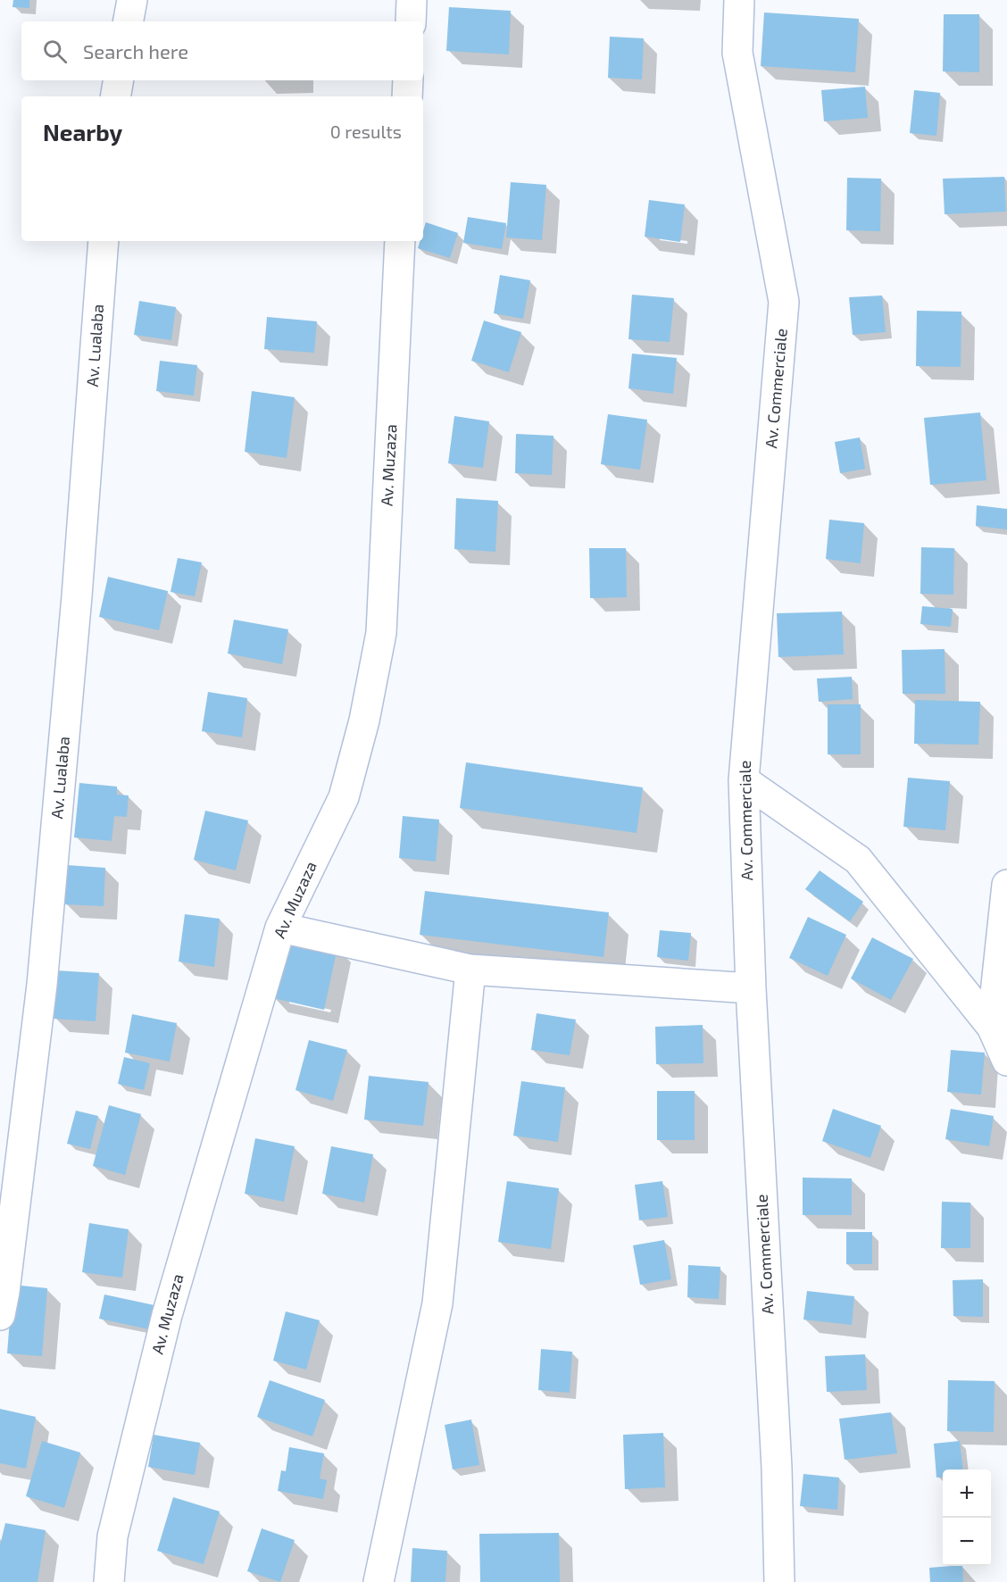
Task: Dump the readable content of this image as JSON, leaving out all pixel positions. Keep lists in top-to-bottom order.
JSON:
{
  "streets": {
    "street": ["Av. Lualaba", "Av. Commerciale", "Av. Muzaza"]
  },
  "page": {
    "search": "Search here",
    "heading": ["Nearby", "0 results"],
    "map_buttons": ["+", "−"]
  }
}
